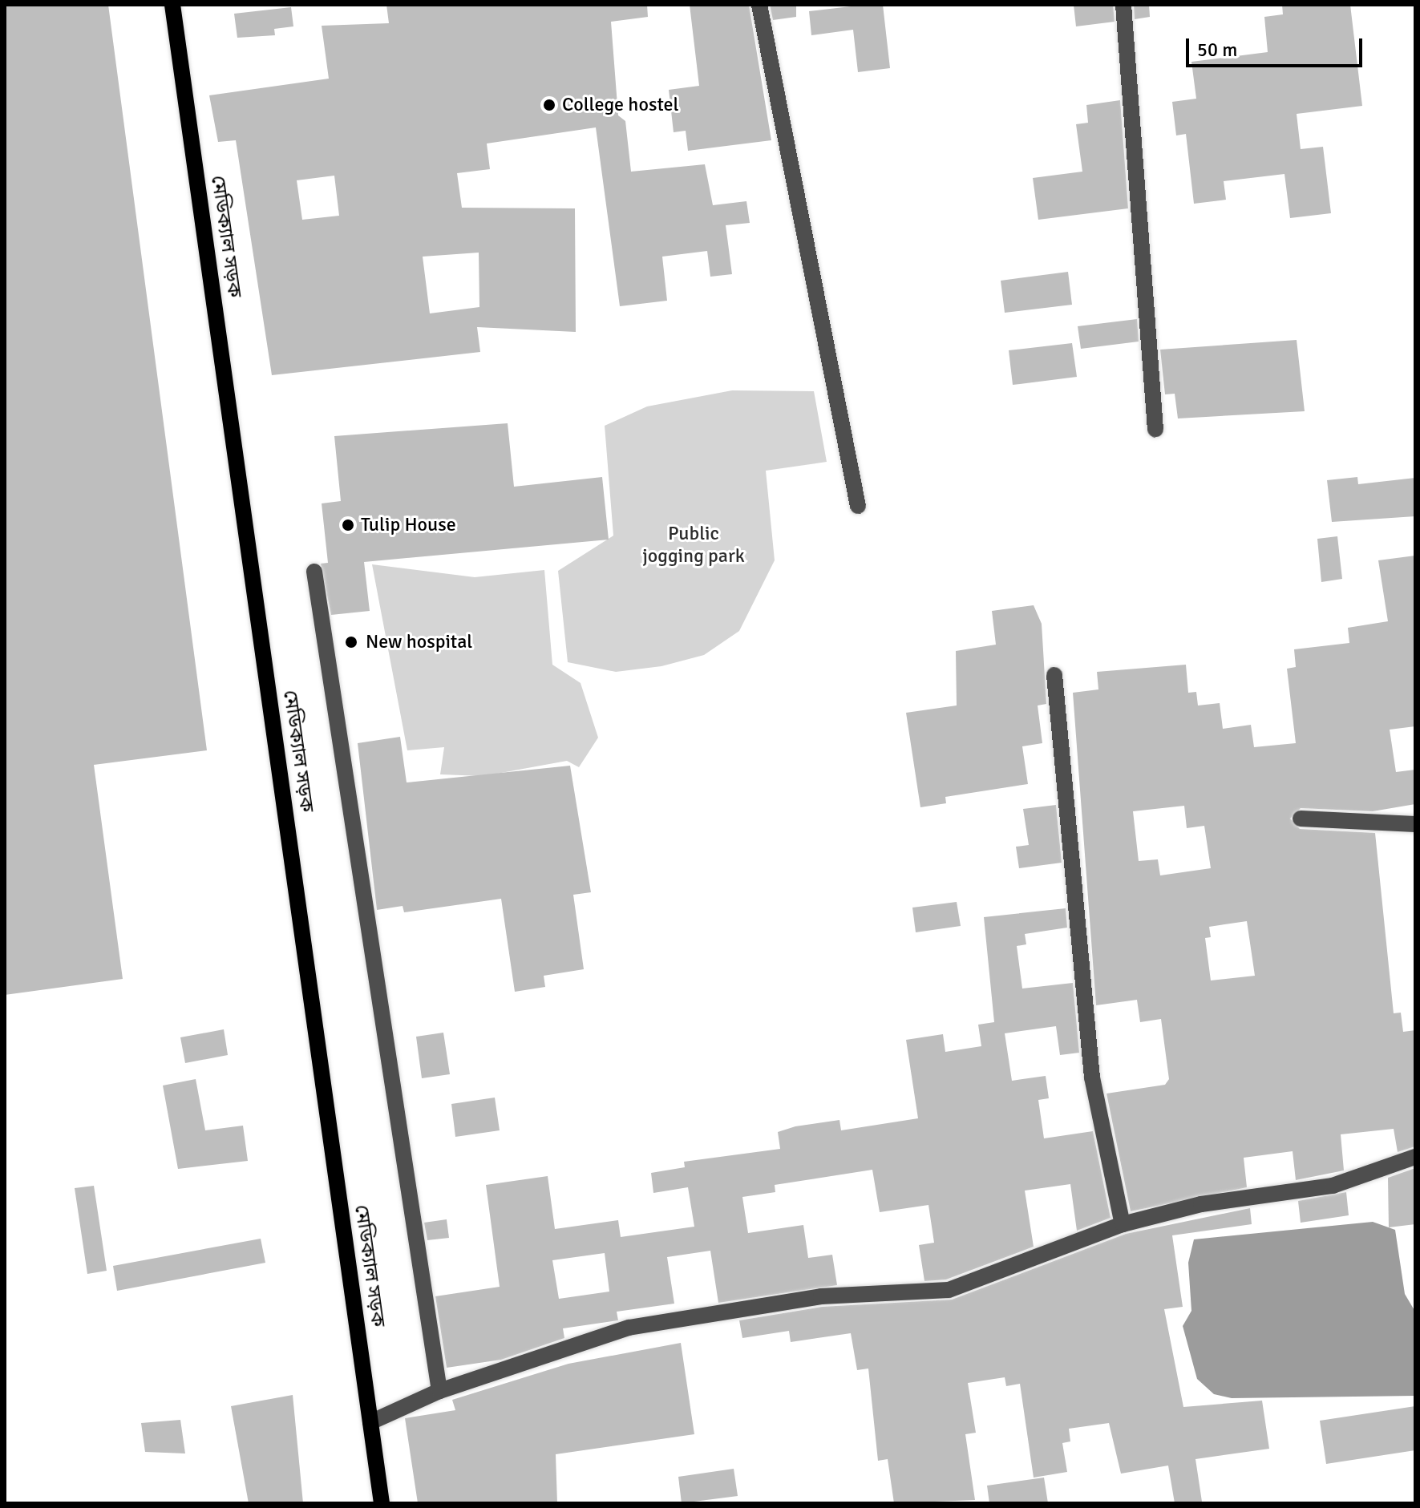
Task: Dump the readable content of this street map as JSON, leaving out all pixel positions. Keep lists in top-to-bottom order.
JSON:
{
  "streets": {
    "main road": ["মেডিক্যাল সড়ক"]
  },
  "parks": ["Public jogging park"],
  "places": ["College hostel", "Tulip House", "New hospital"],
  "scale_bar": "50 m"
}
